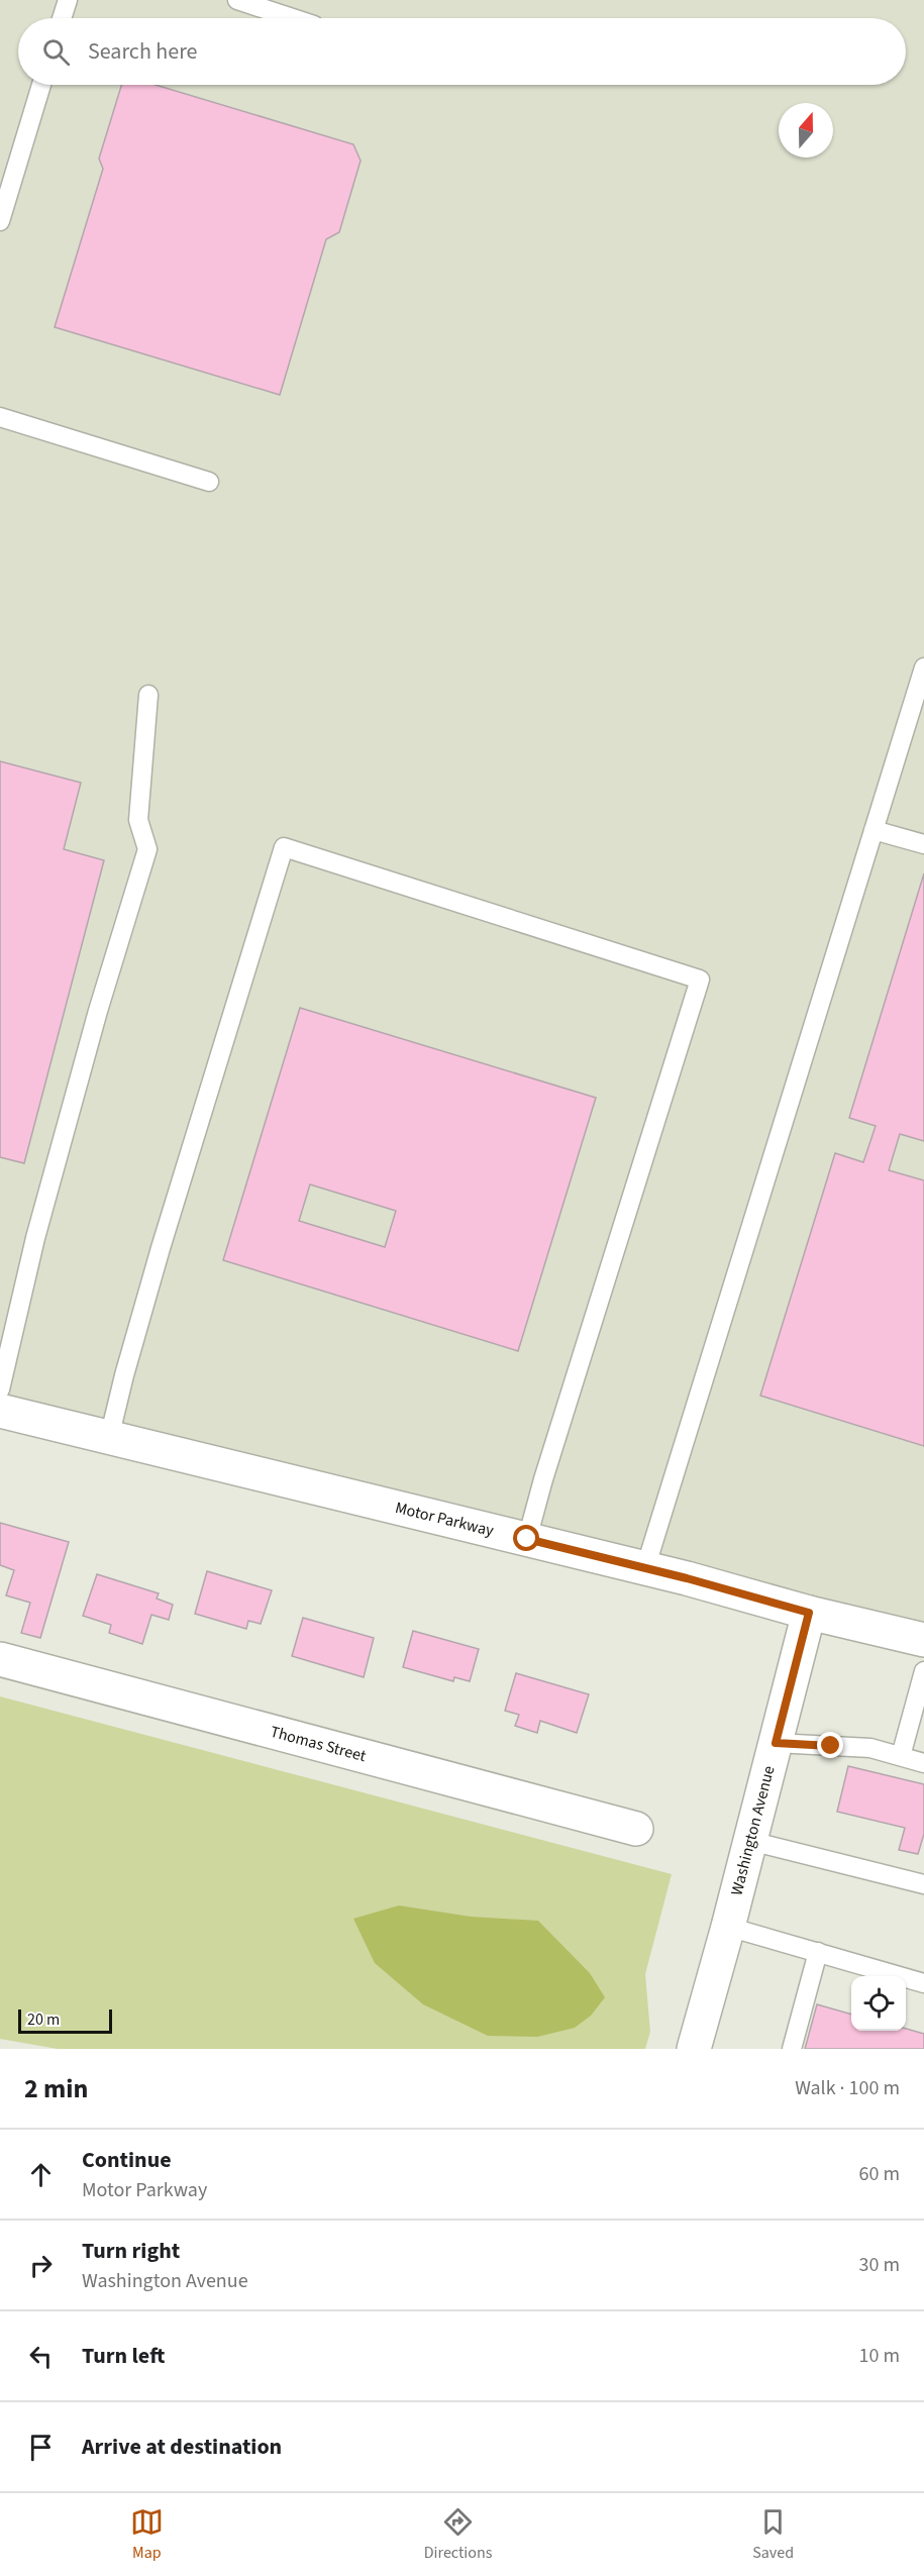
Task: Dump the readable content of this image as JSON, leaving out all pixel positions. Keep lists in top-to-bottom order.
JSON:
{
  "streets": {
    "street": ["Motor Parkway", "Thomas Street", "Washington Avenue"]
  },
  "crossings": [
    ["Motor Parkway", "Washington Avenue"]
  ],
  "scale_bar": "20 m",
  "north": "top",
  "page": {
    "search": "Search here",
    "scale": "20 m",
    "heading": ["2 min", "Walk · 100 m"],
    "list": [
      ["Continue", "Motor Parkway", "60 m"],
      ["Turn right", "Washington Avenue", "30 m"],
      ["Turn left", "10 m"],
      "Arrive at destination"
    ],
    "nav": ["Map", "Directions", "Saved"]
  }
}
